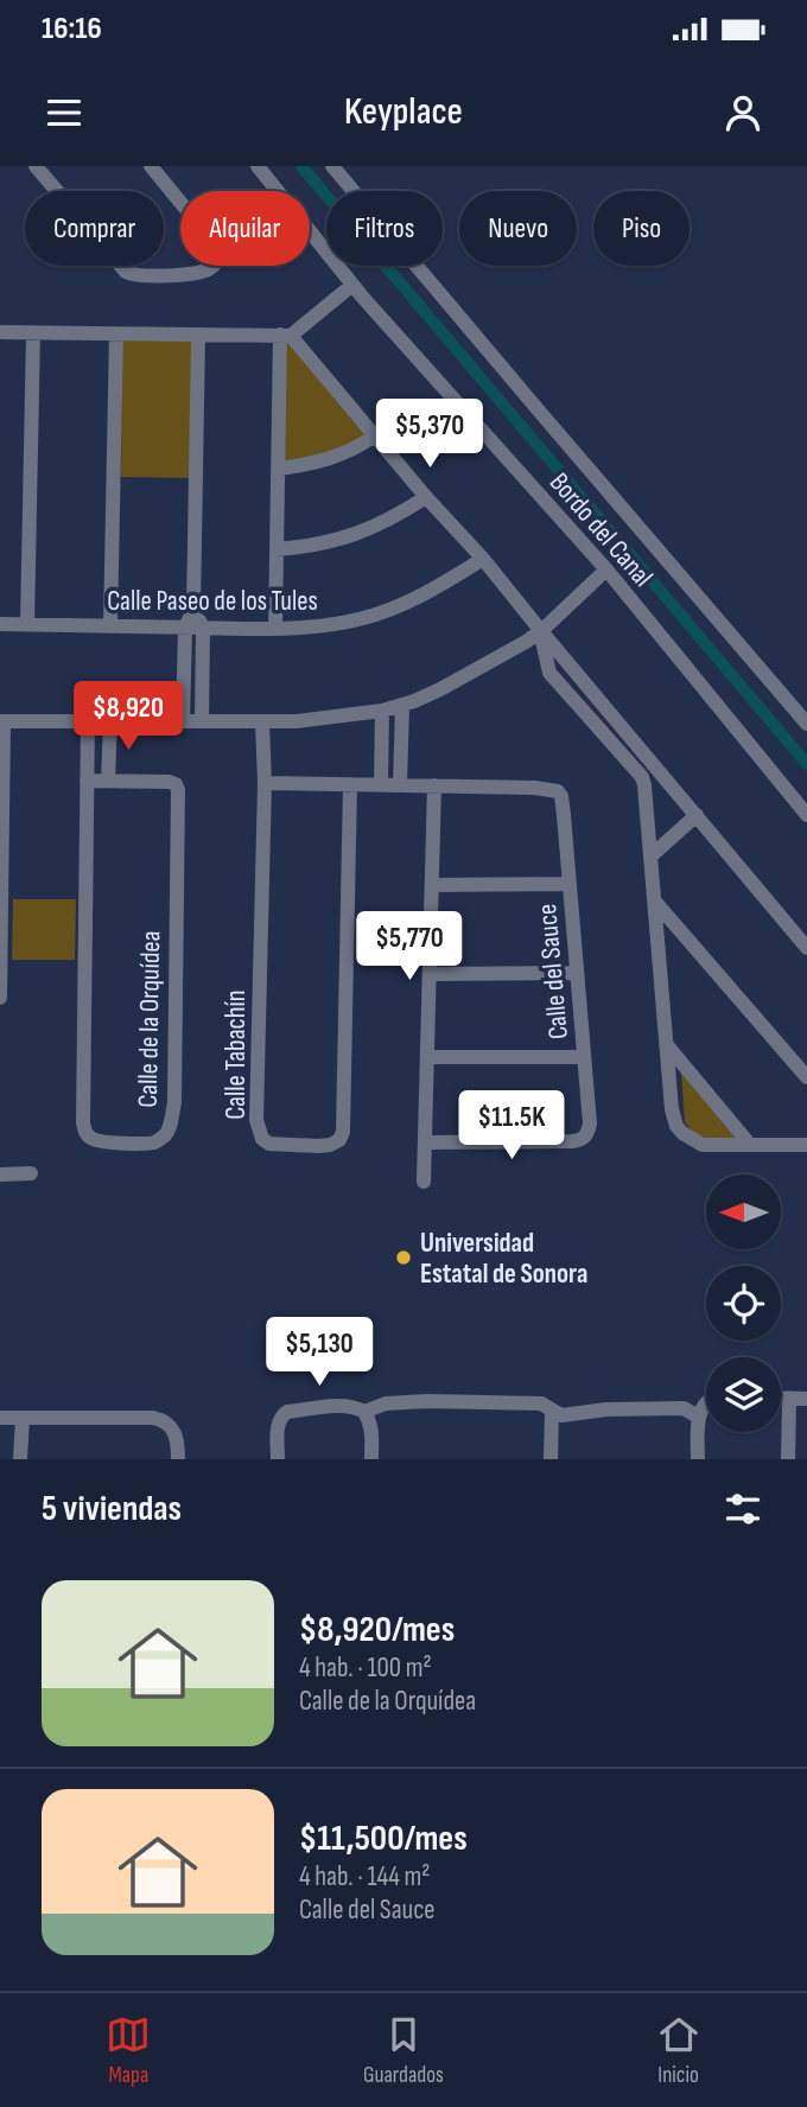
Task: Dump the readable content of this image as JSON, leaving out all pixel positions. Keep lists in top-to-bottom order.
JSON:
{
  "streets": {
    "street": [
      "Bordo del Canal",
      "Calle Paseo de los Tules",
      "Calle del Sauce",
      "Calle de la Orquídea",
      "Calle Tabachín"
    ]
  },
  "places": ["Universidad Estatal de Sonora"],
  "north": "left",
  "page": {
    "status": "16:16",
    "header": "Keyplace",
    "chip": [
      "Comprar",
      "Alquilar",
      "Filtros",
      "Nuevo",
      "Piso"
    ],
    "price": [
      "$5,370",
      "$8,920",
      "$5,770",
      "$11.5K",
      "$5,130"
    ],
    "heading": "5 viviendas",
    "list": [
      {
        "name": "$8,920/mes",
        "note": "4 hab. · 100 m² · Calle de la Orquídea"
      },
      {
        "name": "$11,500/mes",
        "note": "4 hab. · 144 m² · Calle del Sauce"
      }
    ],
    "tabs": ["Mapa", "Guardados", "Inicio"]
  }
}
